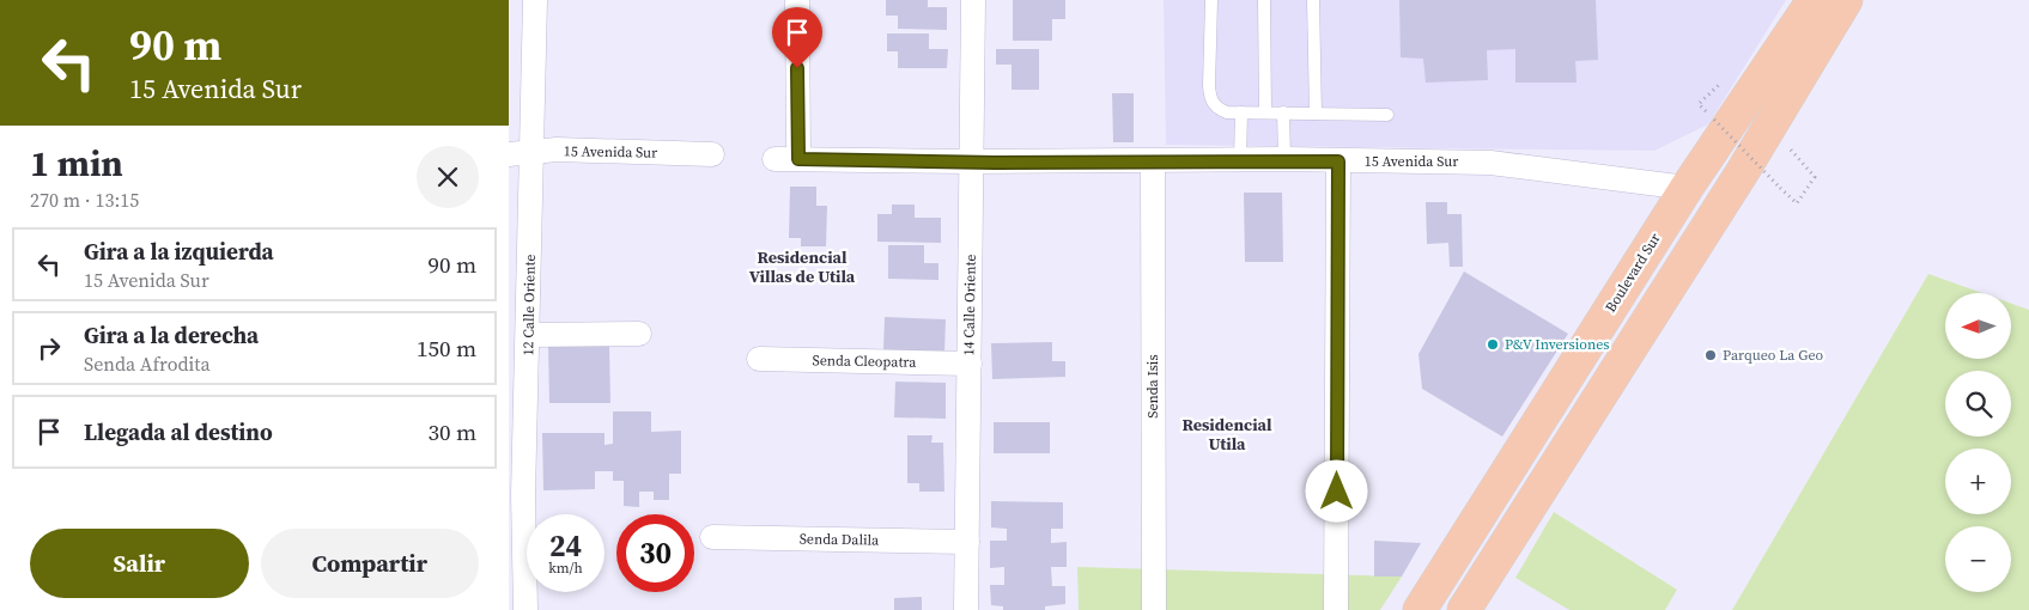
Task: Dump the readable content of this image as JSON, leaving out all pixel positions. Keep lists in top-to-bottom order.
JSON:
{
  "streets": {
    "highway": ["Boulevard Sur"],
    "street": [
      "15 Avenida Sur",
      "12 Calle Oriente",
      "14 Calle Oriente",
      "Senda Cleopatra",
      "Senda Isis",
      "Senda Dalila"
    ]
  },
  "crossings": [
    ["15 Avenida Sur", "Boulevard Sur"],
    ["15 Avenida Sur", "12 Calle Oriente"],
    ["15 Avenida Sur", "14 Calle Oriente"],
    ["15 Avenida Sur", "Senda Isis"],
    ["14 Calle Oriente", "Senda Cleopatra"],
    ["14 Calle Oriente", "Senda Dalila"]
  ],
  "districts": ["Residencial Villas de Utila", "Residencial Utila"],
  "places": ["P&V Inversiones", "Parqueo La Geo"],
  "north": "left",
  "page": {
    "turn": ["90 m", "15 Avenida Sur"],
    "heading": ["1 min", "270 m · 13:15"],
    "list": [
      {
        "name": "Gira a la izquierda",
        "note": "15 Avenida Sur",
        "value": "90 m"
      },
      {
        "name": "Gira a la derecha",
        "note": "Senda Afrodita",
        "value": "150 m"
      },
      {
        "name": "Llegada al destino",
        "value": "30 m"
      }
    ],
    "map_buttons": ["+", "−"],
    "speed": "24 km/h",
    "limit": "30",
    "buttons": ["Salir", "Compartir"]
  }
}
